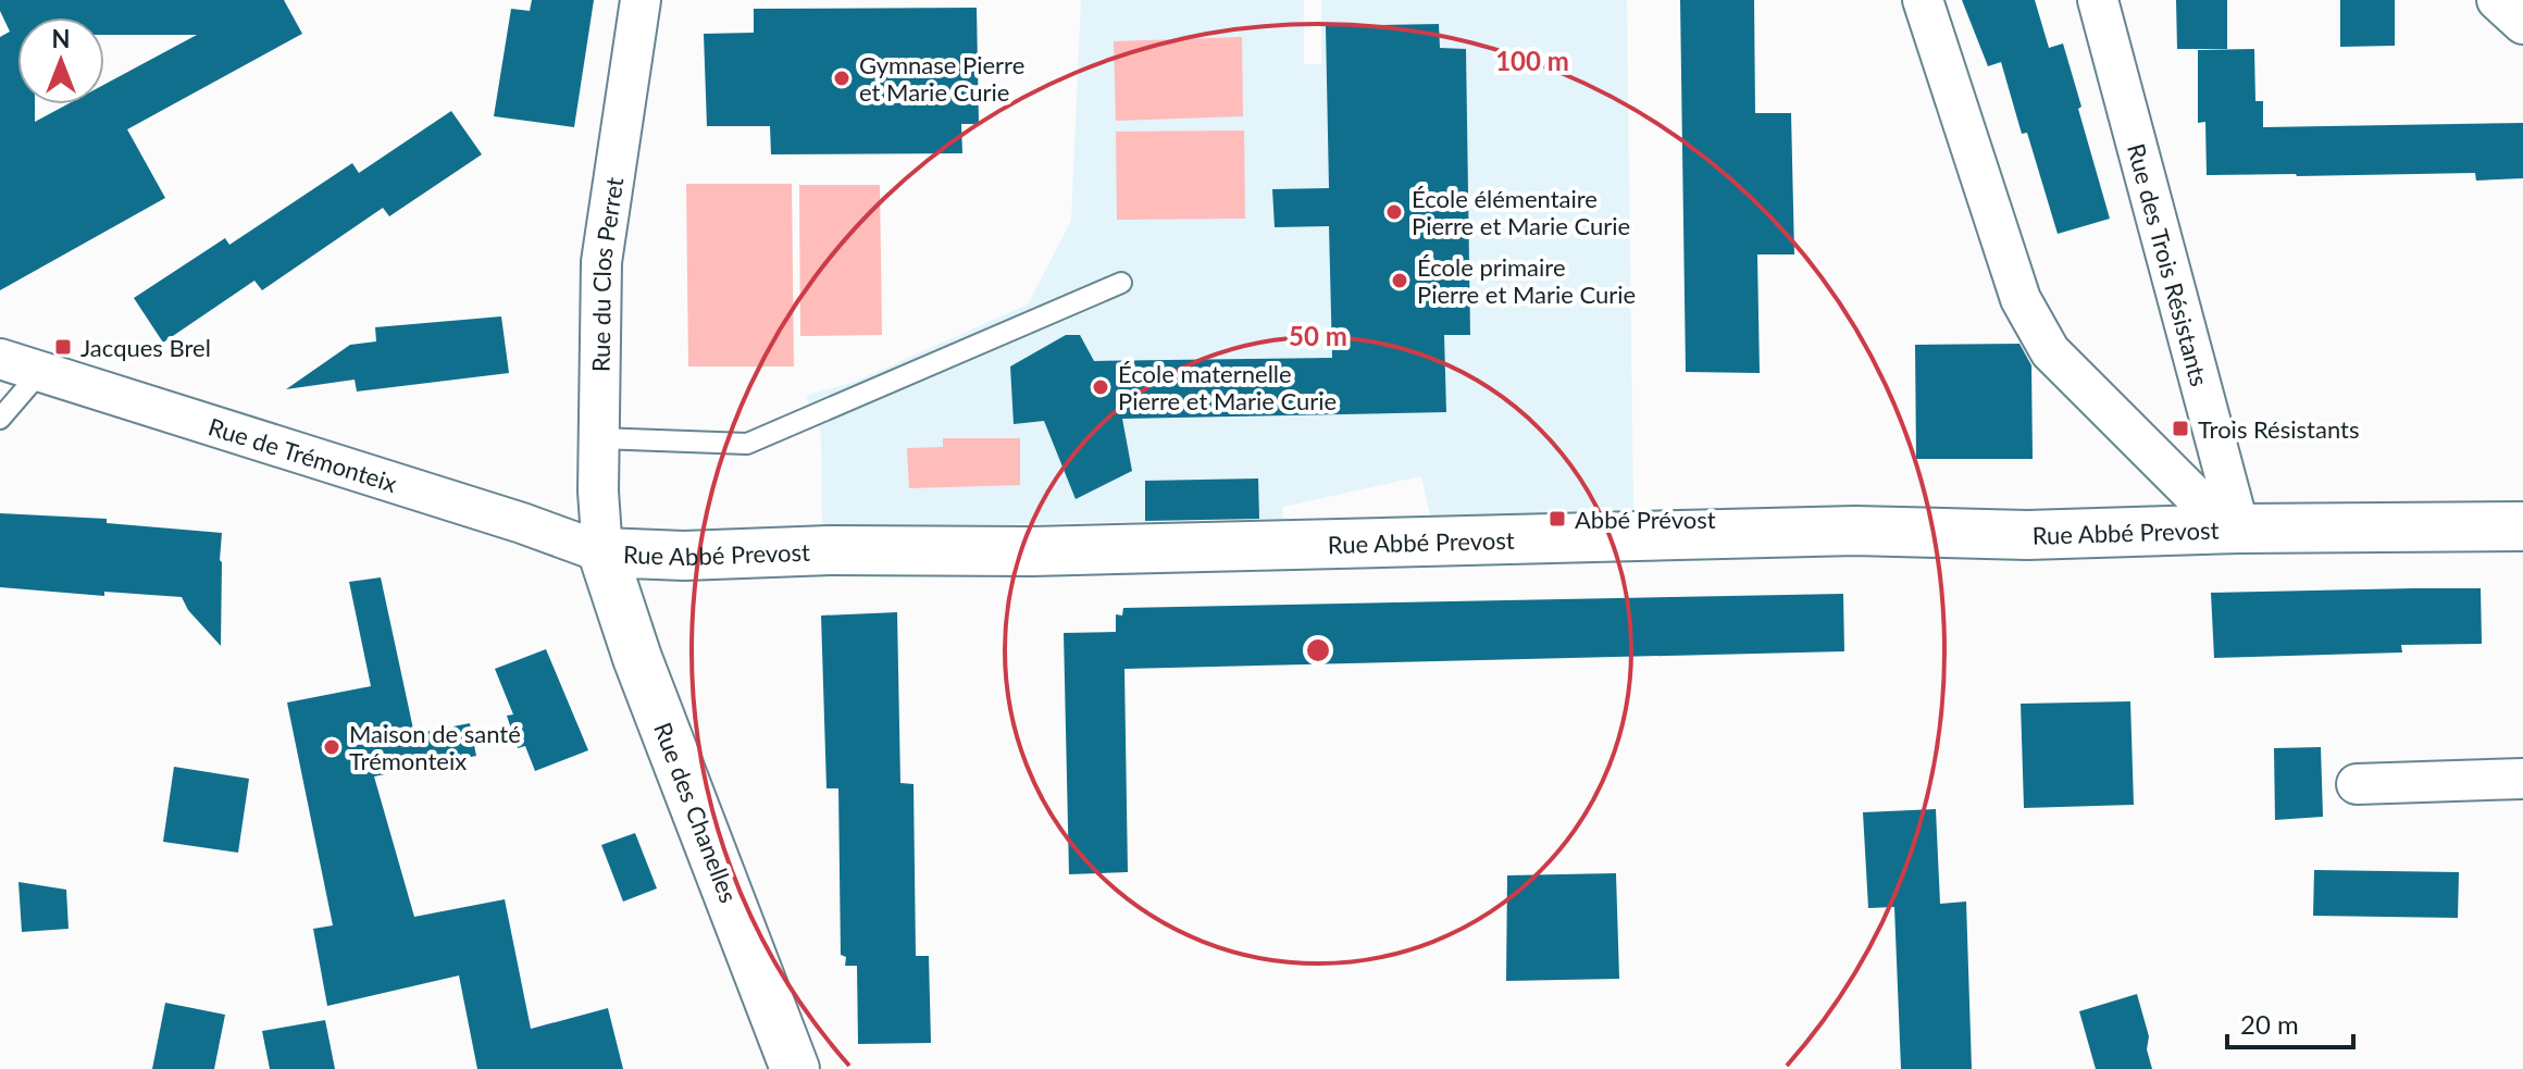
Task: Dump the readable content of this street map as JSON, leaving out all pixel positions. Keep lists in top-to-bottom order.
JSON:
{
  "streets": {
    "street": [
      "Rue des Trois Résistants",
      "Rue du Clos Perret",
      "Rue de Trémonteix",
      "Rue Abbé Prevost",
      "Rue des Chanelles"
    ]
  },
  "crossings": [
    ["Rue des Trois Résistants", "Rue Abbé Prevost"],
    ["Rue du Clos Perret", "Rue de Trémonteix"],
    ["Rue du Clos Perret", "Rue Abbé Prevost"],
    ["Rue du Clos Perret", "Rue des Chanelles"],
    ["Rue de Trémonteix", "Rue Abbé Prevost"],
    ["Rue de Trémonteix", "Rue des Chanelles"],
    ["Rue Abbé Prevost", "Rue des Chanelles"]
  ],
  "places": {
    "other": [
      "Gymnase Pierre et Marie Curie",
      "École élémentaire Pierre et Marie Curie",
      "École primaire Pierre et Marie Curie",
      "École maternelle Pierre et Marie Curie",
      "Maison de santé Trémonteix"
    ],
    "transit": ["Jacques Brel", "Trois Résistants", "Abbé Prévost"]
  },
  "scale_bar": "20 m",
  "north": "top",
  "rings": ["100 m", "50 m"]
}
